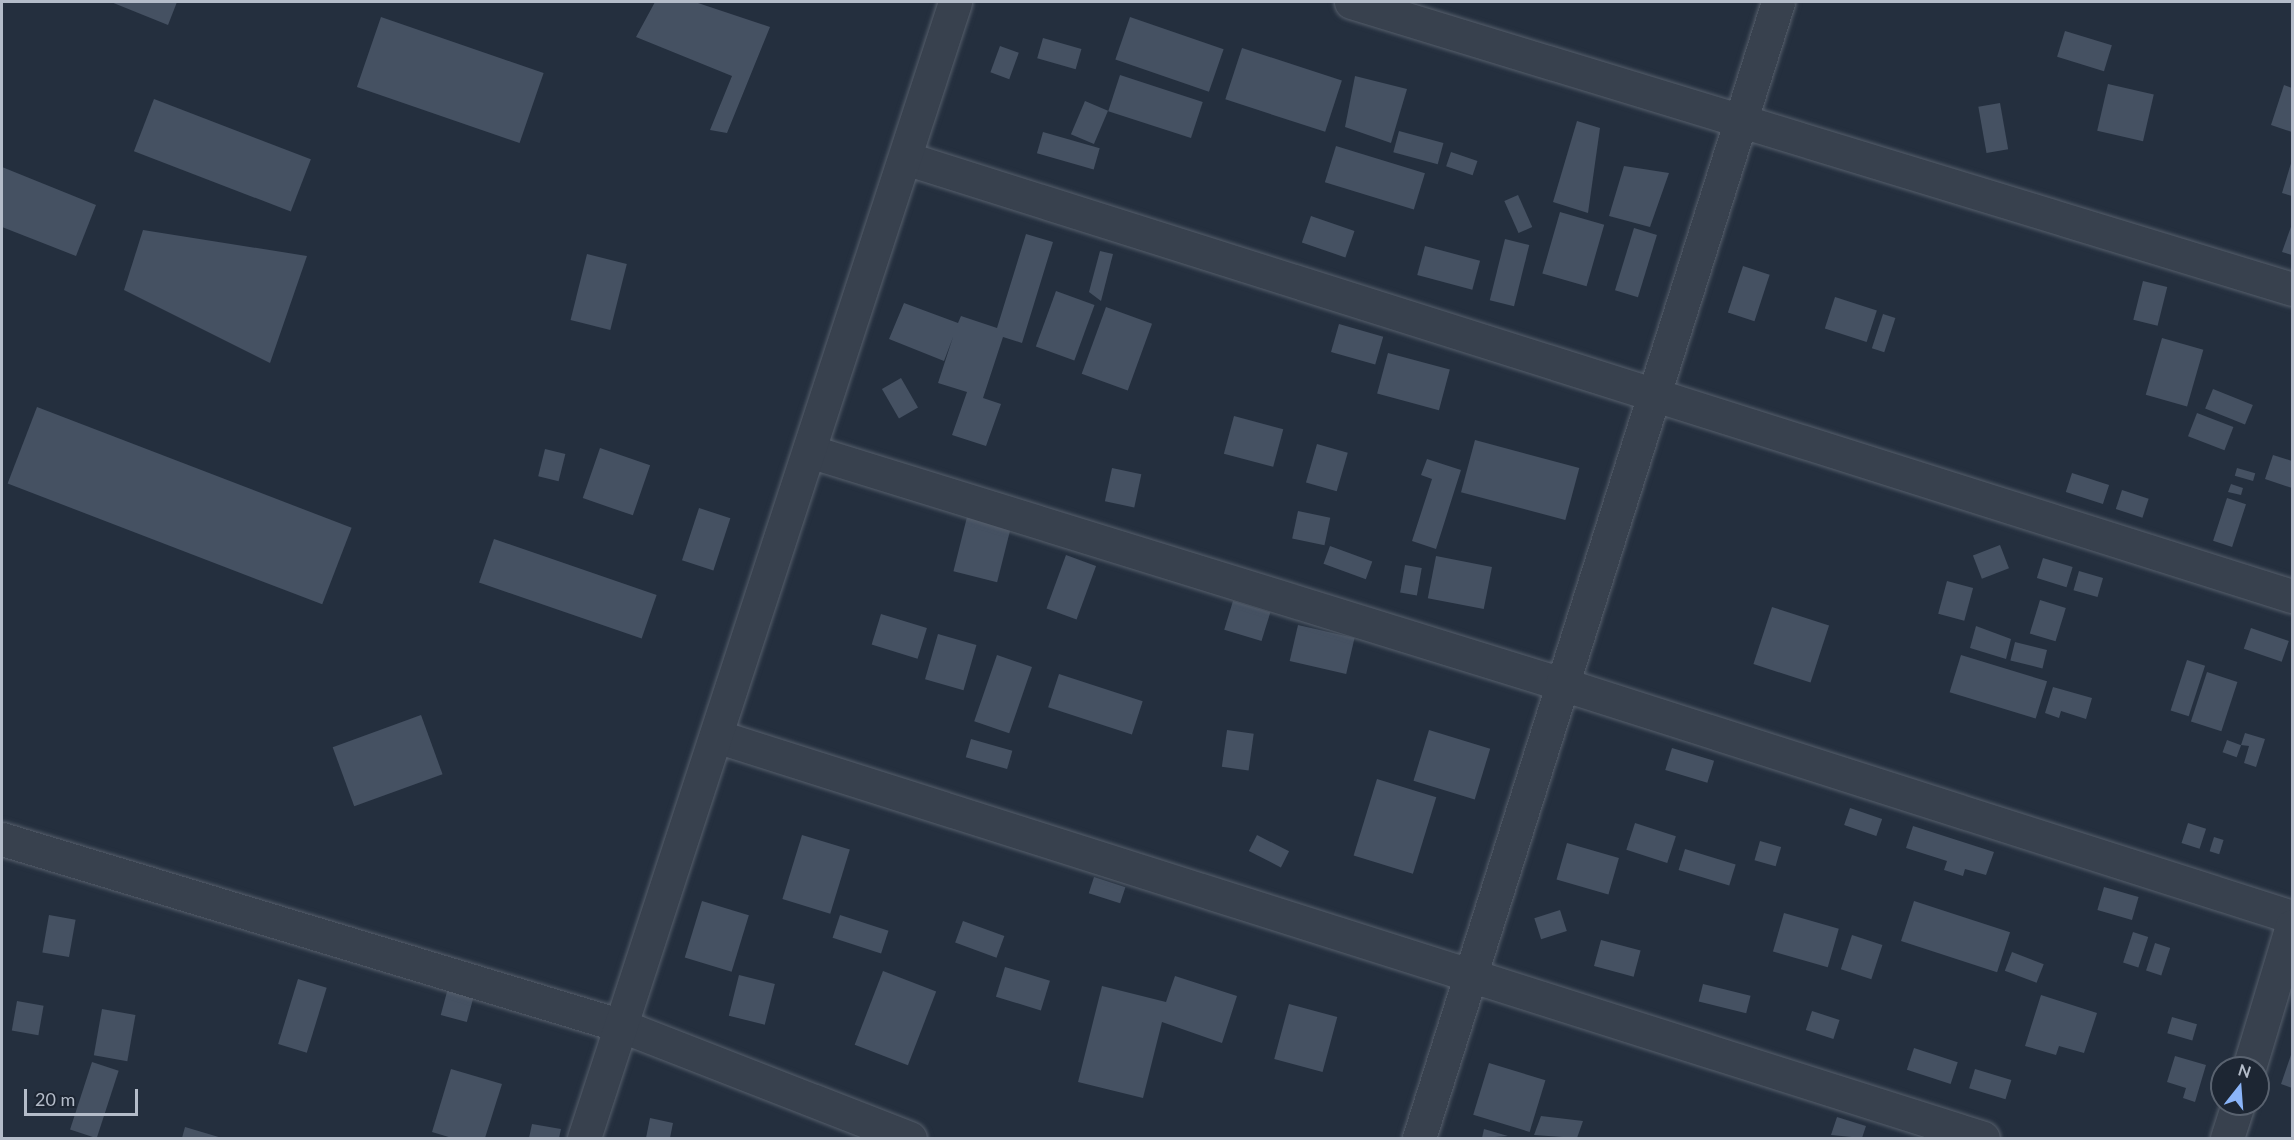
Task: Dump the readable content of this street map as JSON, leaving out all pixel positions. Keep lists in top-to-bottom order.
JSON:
{
  "scale_bar": "20 m",
  "north": "top"
}
